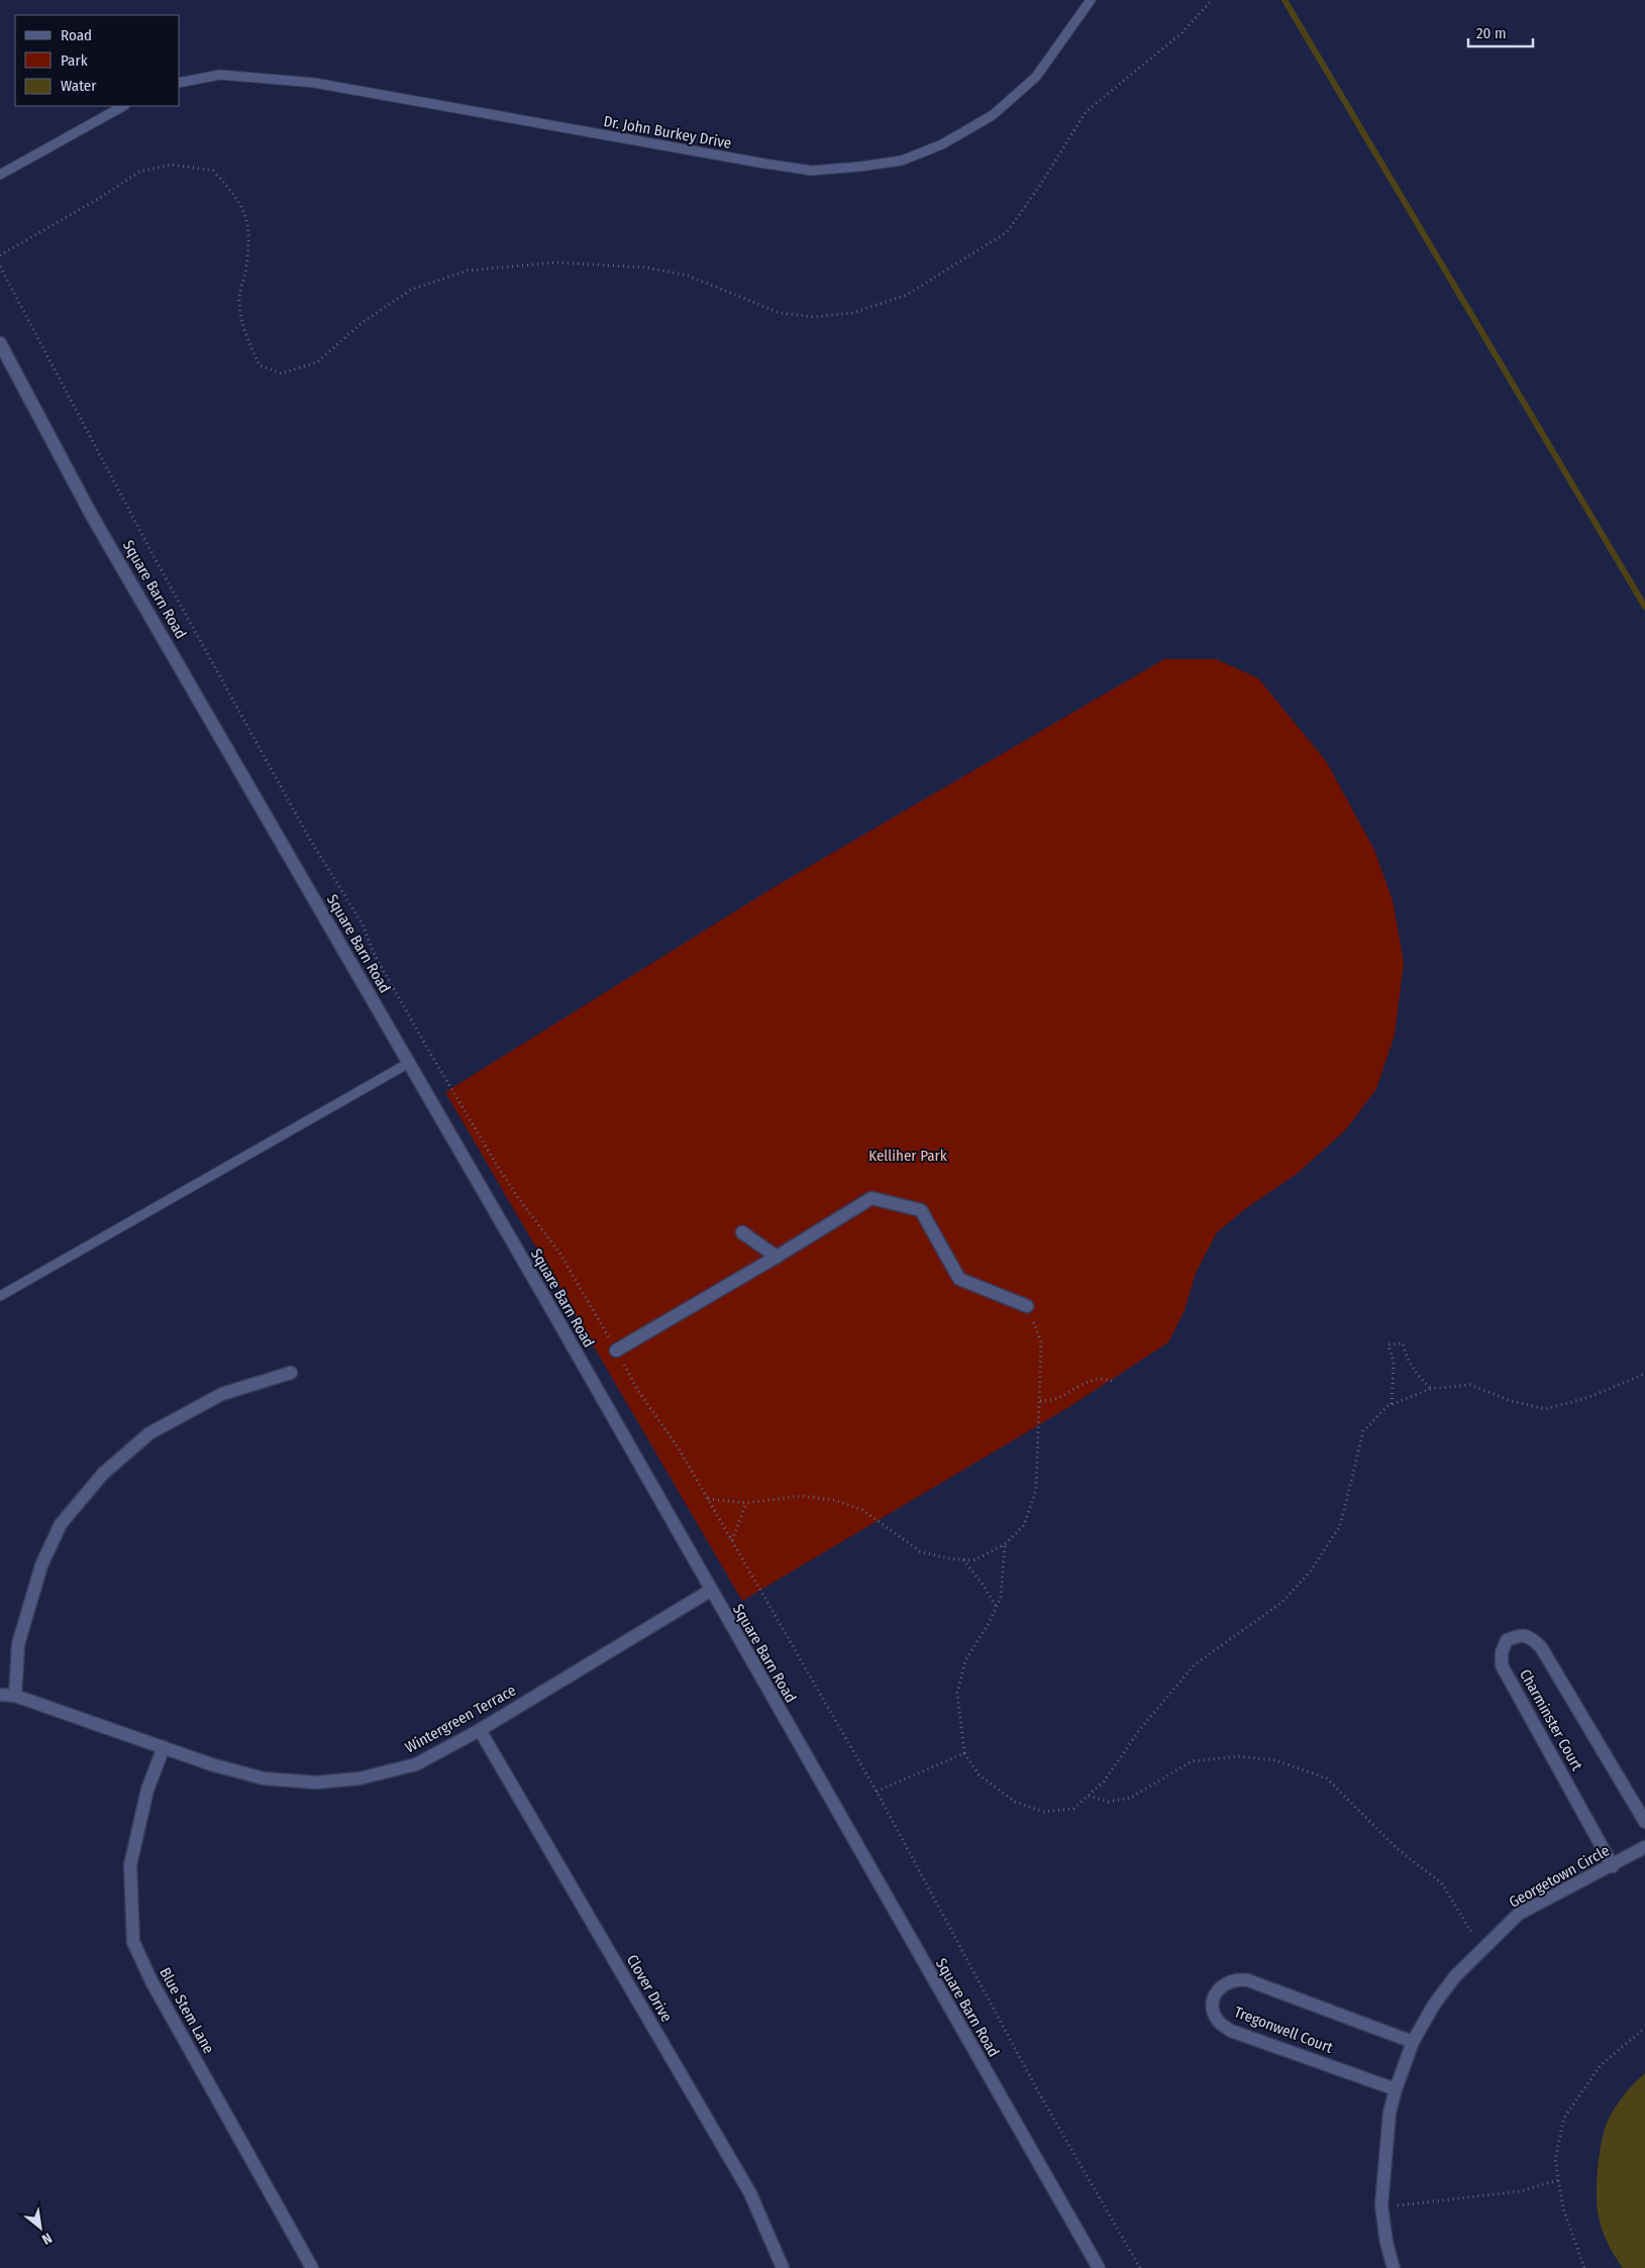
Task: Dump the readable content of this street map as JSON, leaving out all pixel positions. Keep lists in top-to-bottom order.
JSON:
{
  "streets": {
    "street": [
      "Square Barn Road",
      "Wintergreen Terrace",
      "Charminster Court",
      "Georgetown Circle",
      "Clover Drive",
      "Blue Stem Lane",
      "Tregonwell Court"
    ],
    "lane": ["Dr. John Burkey Drive"]
  },
  "crossings": [
    ["Square Barn Road", "Wintergreen Terrace"],
    ["Wintergreen Terrace", "Clover Drive"],
    ["Wintergreen Terrace", "Blue Stem Lane"],
    ["Charminster Court", "Georgetown Circle"],
    ["Georgetown Circle", "Tregonwell Court"]
  ],
  "parks": ["Kelliher Park"],
  "legend": ["Road", "Park", "Water"],
  "scale_bar": "20 m",
  "north": "bottom right"
}
